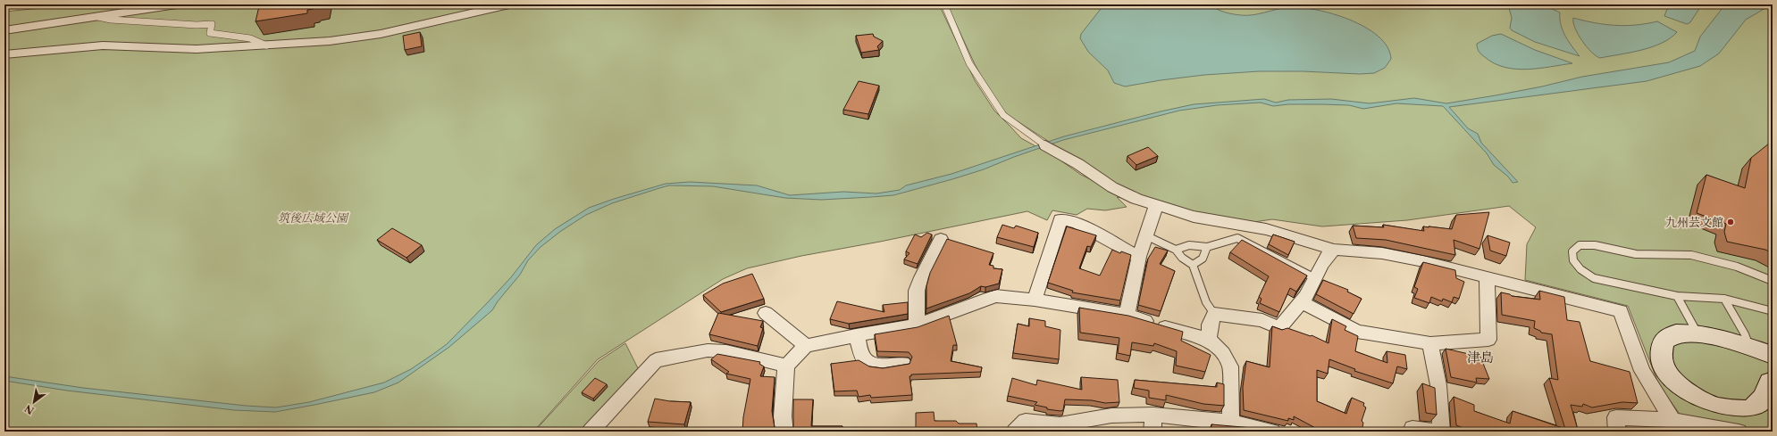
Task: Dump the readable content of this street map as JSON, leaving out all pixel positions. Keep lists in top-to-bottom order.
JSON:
{
  "districts": ["津島"],
  "parks": ["筑後広域公園"],
  "places": ["九州芸文館"],
  "north": "bottom left"
}
